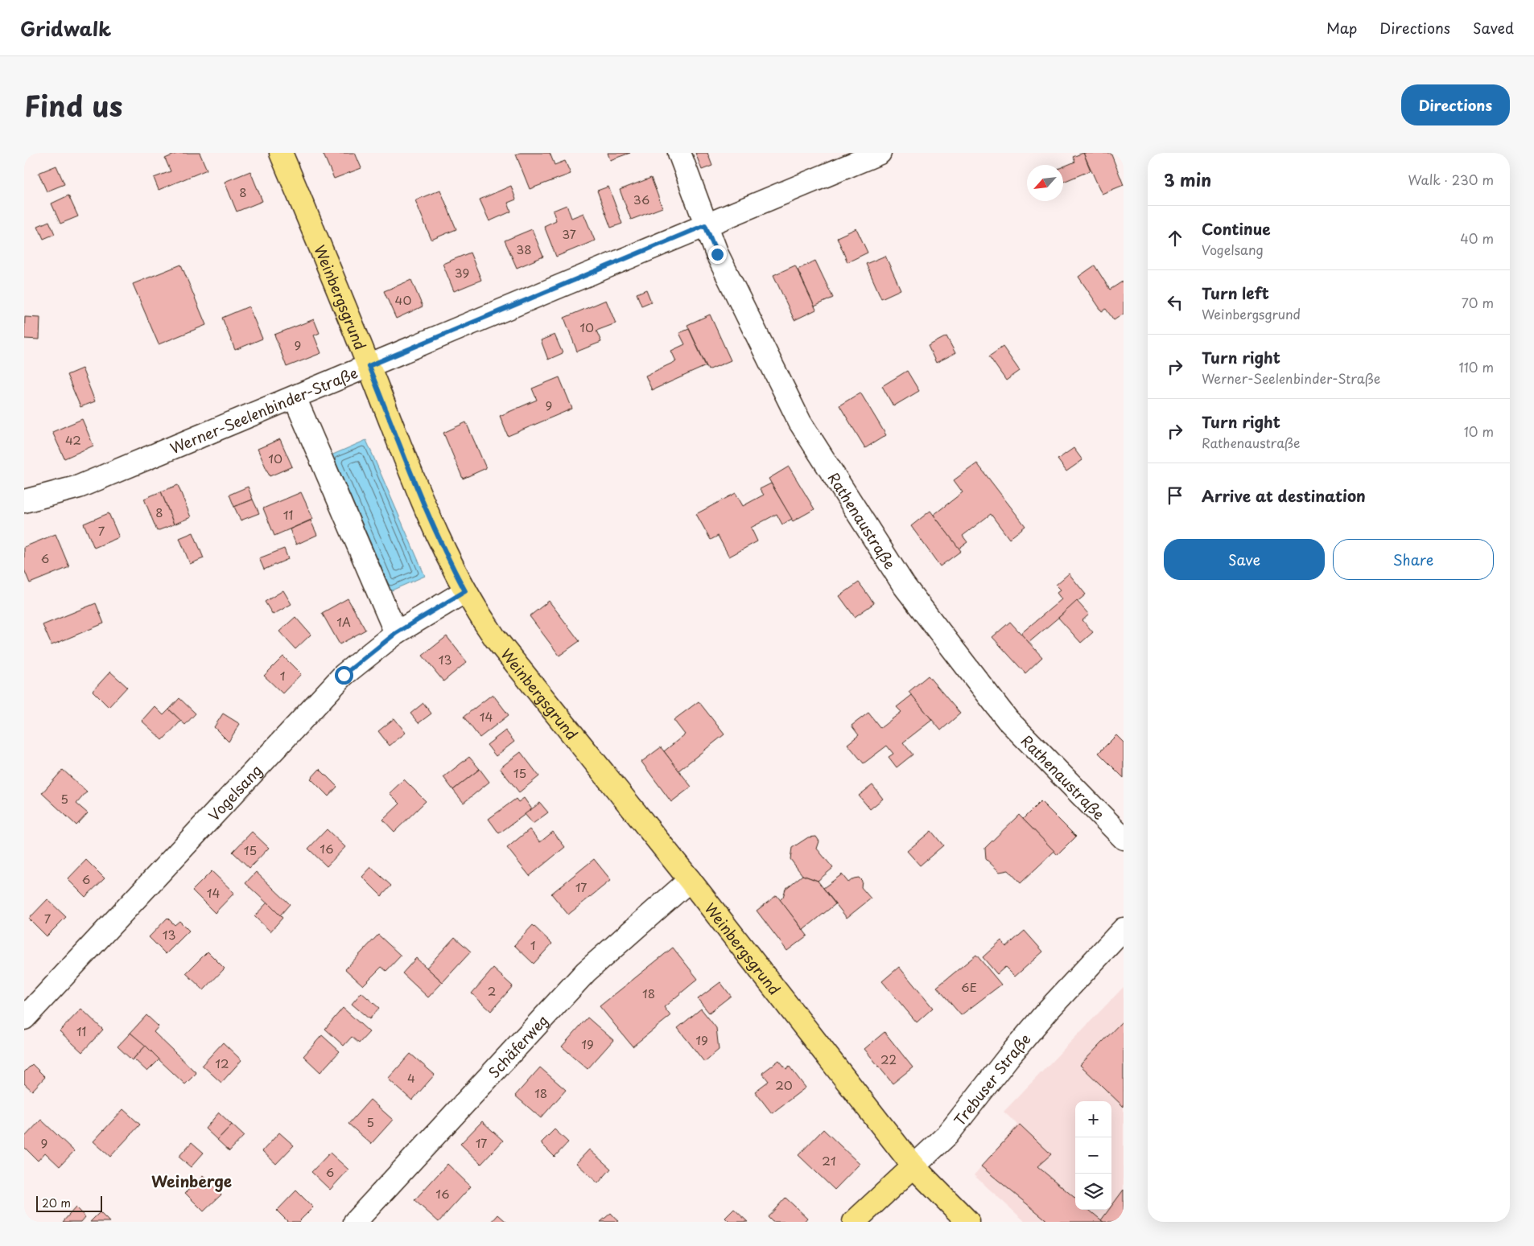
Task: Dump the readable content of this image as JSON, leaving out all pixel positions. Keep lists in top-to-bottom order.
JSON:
{
  "streets": {
    "main road": ["Weinbergsgrund", "Trebuser Straße"],
    "street": [
      "Werner-Seelenbinder-Straße",
      "Rathenaustraße",
      "Vogelsang",
      "Schäferweg"
    ]
  },
  "crossings": [
    ["Weinbergsgrund", "Werner-Seelenbinder-Straße"],
    ["Weinbergsgrund", "Vogelsang"],
    ["Weinbergsgrund", "Schäferweg"],
    ["Weinbergsgrund", "Trebuser Straße"],
    ["Werner-Seelenbinder-Straße", "Rathenaustraße"]
  ],
  "districts": ["Weinberge"],
  "house_numbers": [
    "8",
    "36",
    "37",
    "38",
    "39",
    "40",
    "10",
    "9",
    "9",
    "42",
    "10",
    "8",
    "11",
    "7",
    "6",
    "1A",
    "13",
    "1",
    "14",
    "15",
    "5",
    "16",
    "15",
    "6",
    "17",
    "14",
    "7",
    "13",
    "1",
    "6E",
    "2",
    "18",
    "11",
    "19",
    "19",
    "22",
    "12",
    "4",
    "20",
    "18",
    "5",
    "9",
    "17",
    "21",
    "6",
    "16"
  ],
  "scale_bar": "20 m",
  "north": "bottom left",
  "page": {
    "header": "Gridwalk",
    "nav": ["Map", "Directions", "Saved"],
    "title": "Find us",
    "buttons": [
      "Directions",
      ["Save", "Share"]
    ],
    "heading": ["3 min", "Walk · 230 m"],
    "list": [
      ["Continue", "Vogelsang", "40 m"],
      ["Turn left", "Weinbergsgrund", "70 m"],
      ["Turn right", "Werner-Seelenbinder-Straße", "110 m"],
      ["Turn right", "Rathenaustraße", "10 m"],
      "Arrive at destination"
    ],
    "map_buttons": ["+", "−"],
    "scale": "20 m"
  }
}
